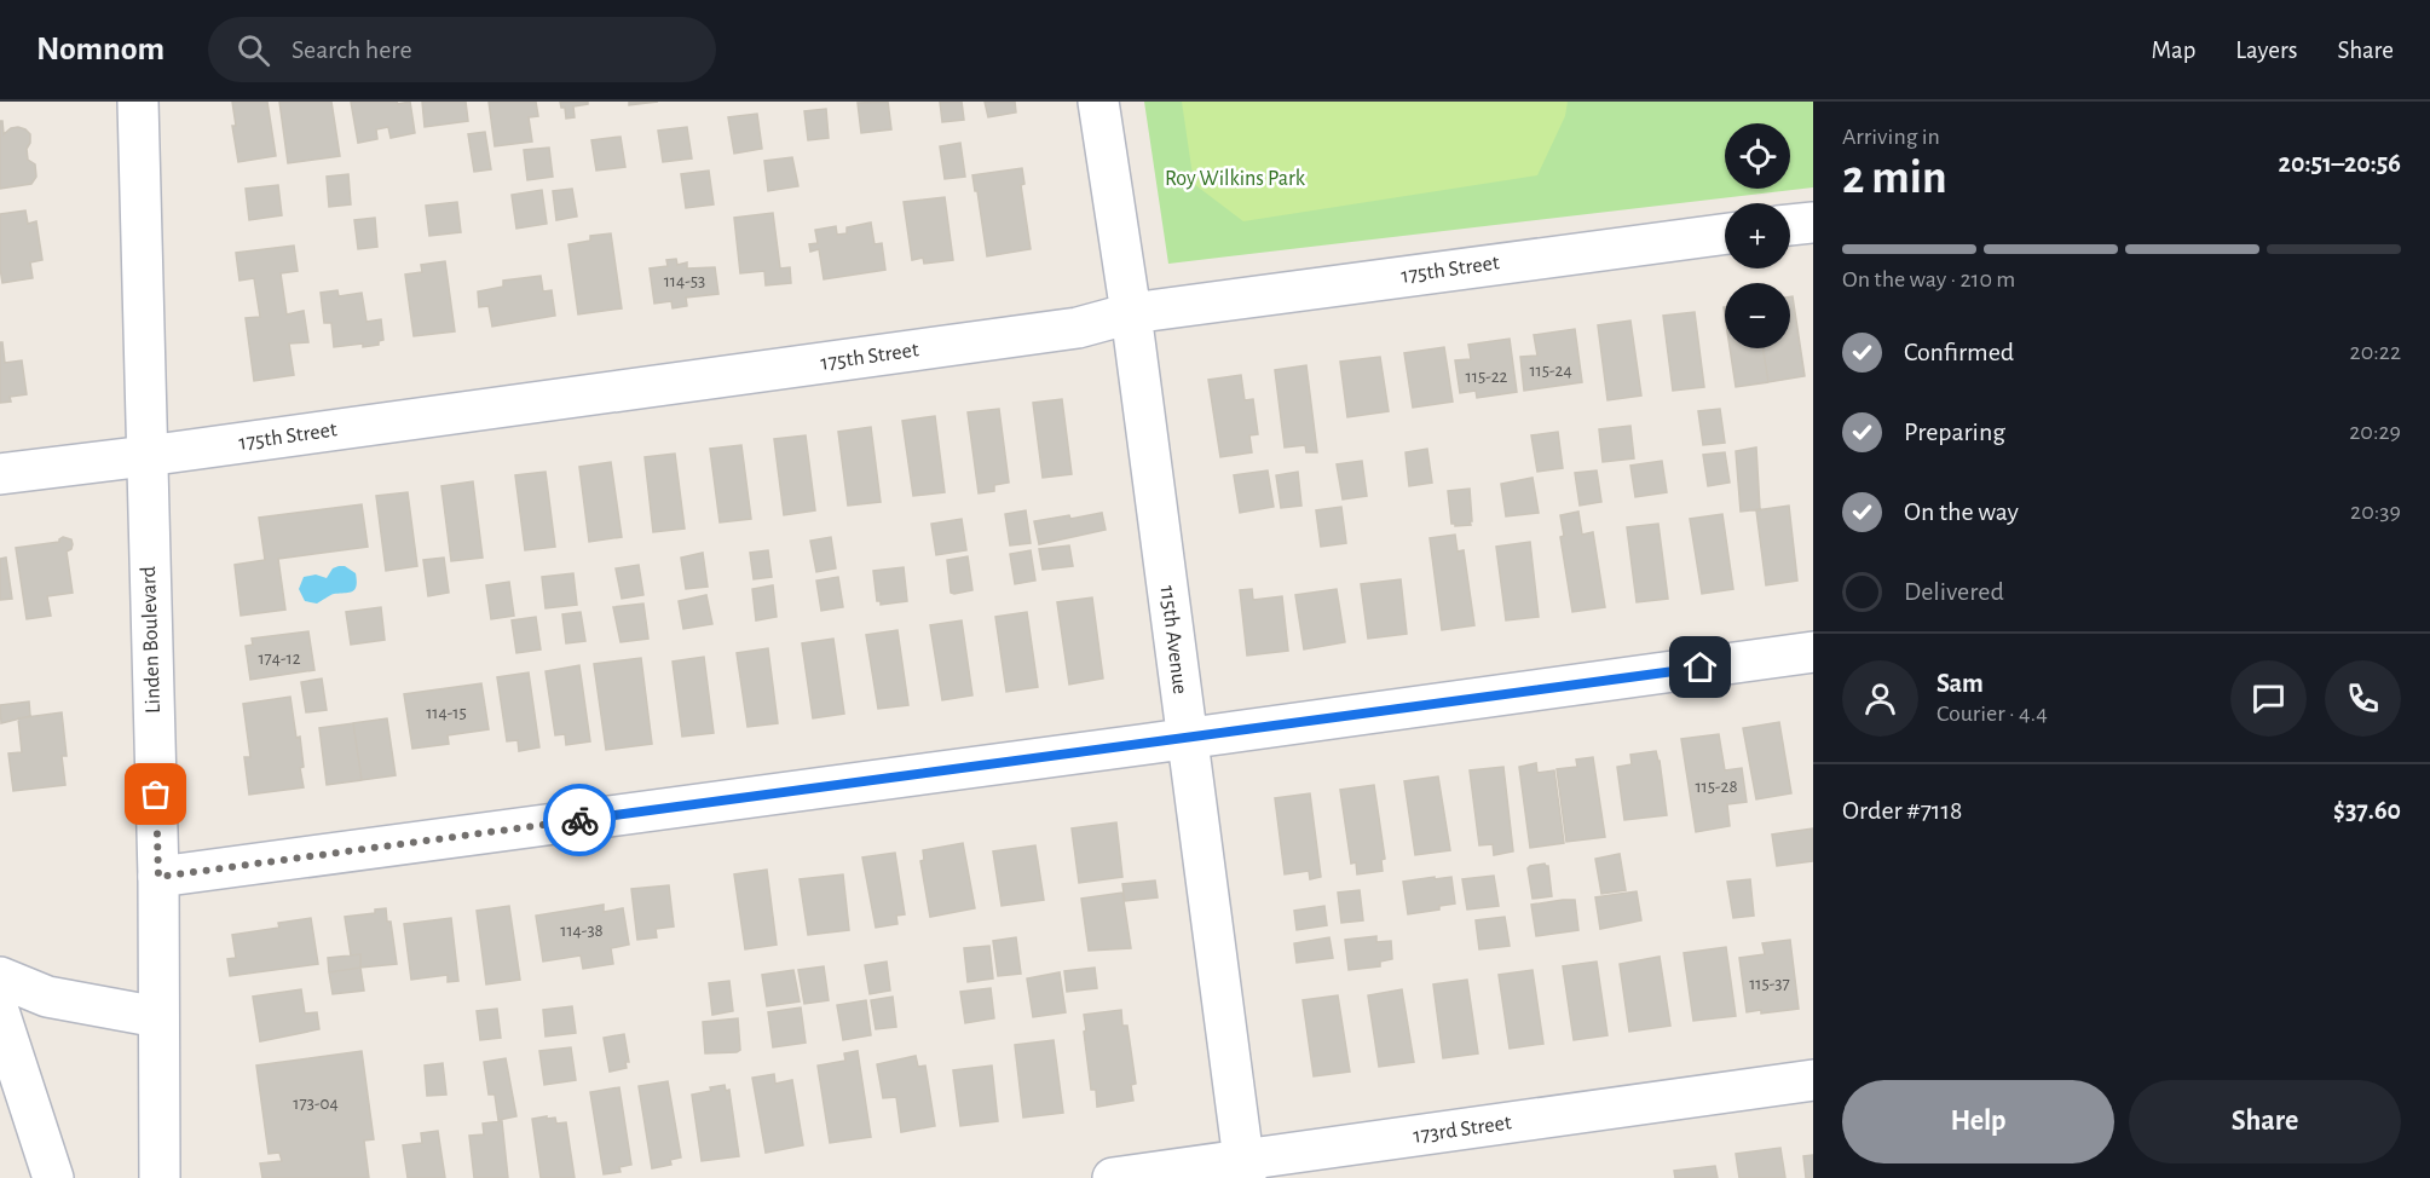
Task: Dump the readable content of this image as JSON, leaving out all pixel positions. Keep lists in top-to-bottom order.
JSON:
{
  "streets": {
    "street": [
      "175th Street",
      "Linden Boulevard",
      "115th Avenue",
      "173rd Street"
    ]
  },
  "crossings": [
    ["175th Street", "Linden Boulevard"],
    ["175th Street", "115th Avenue"],
    ["115th Avenue", "173rd Street"]
  ],
  "parks": ["Roy Wilkins Park"],
  "house_numbers": [
    "114-53",
    "115-24",
    "115-22",
    "174-12",
    "114-15",
    "115-28",
    "114-38",
    "115-37",
    "173-04"
  ],
  "page": {
    "header": "Nomnom",
    "search": "Search here",
    "nav": ["Map", "Layers", "Share"],
    "heading": ["2 min", "Arriving in", "20:51–20:56"],
    "panel": [
      "Sam",
      "Courier · 4.4",
      "Order #7118",
      "$37.60"
    ],
    "map_buttons": ["+", "−"],
    "bar": "On the way · 210 m",
    "list": [
      ["Confirmed", "20:22"],
      ["Preparing", "20:29"],
      ["On the way", "20:39"],
      "Delivered"
    ],
    "buttons": ["Help", "Share"]
  }
}
